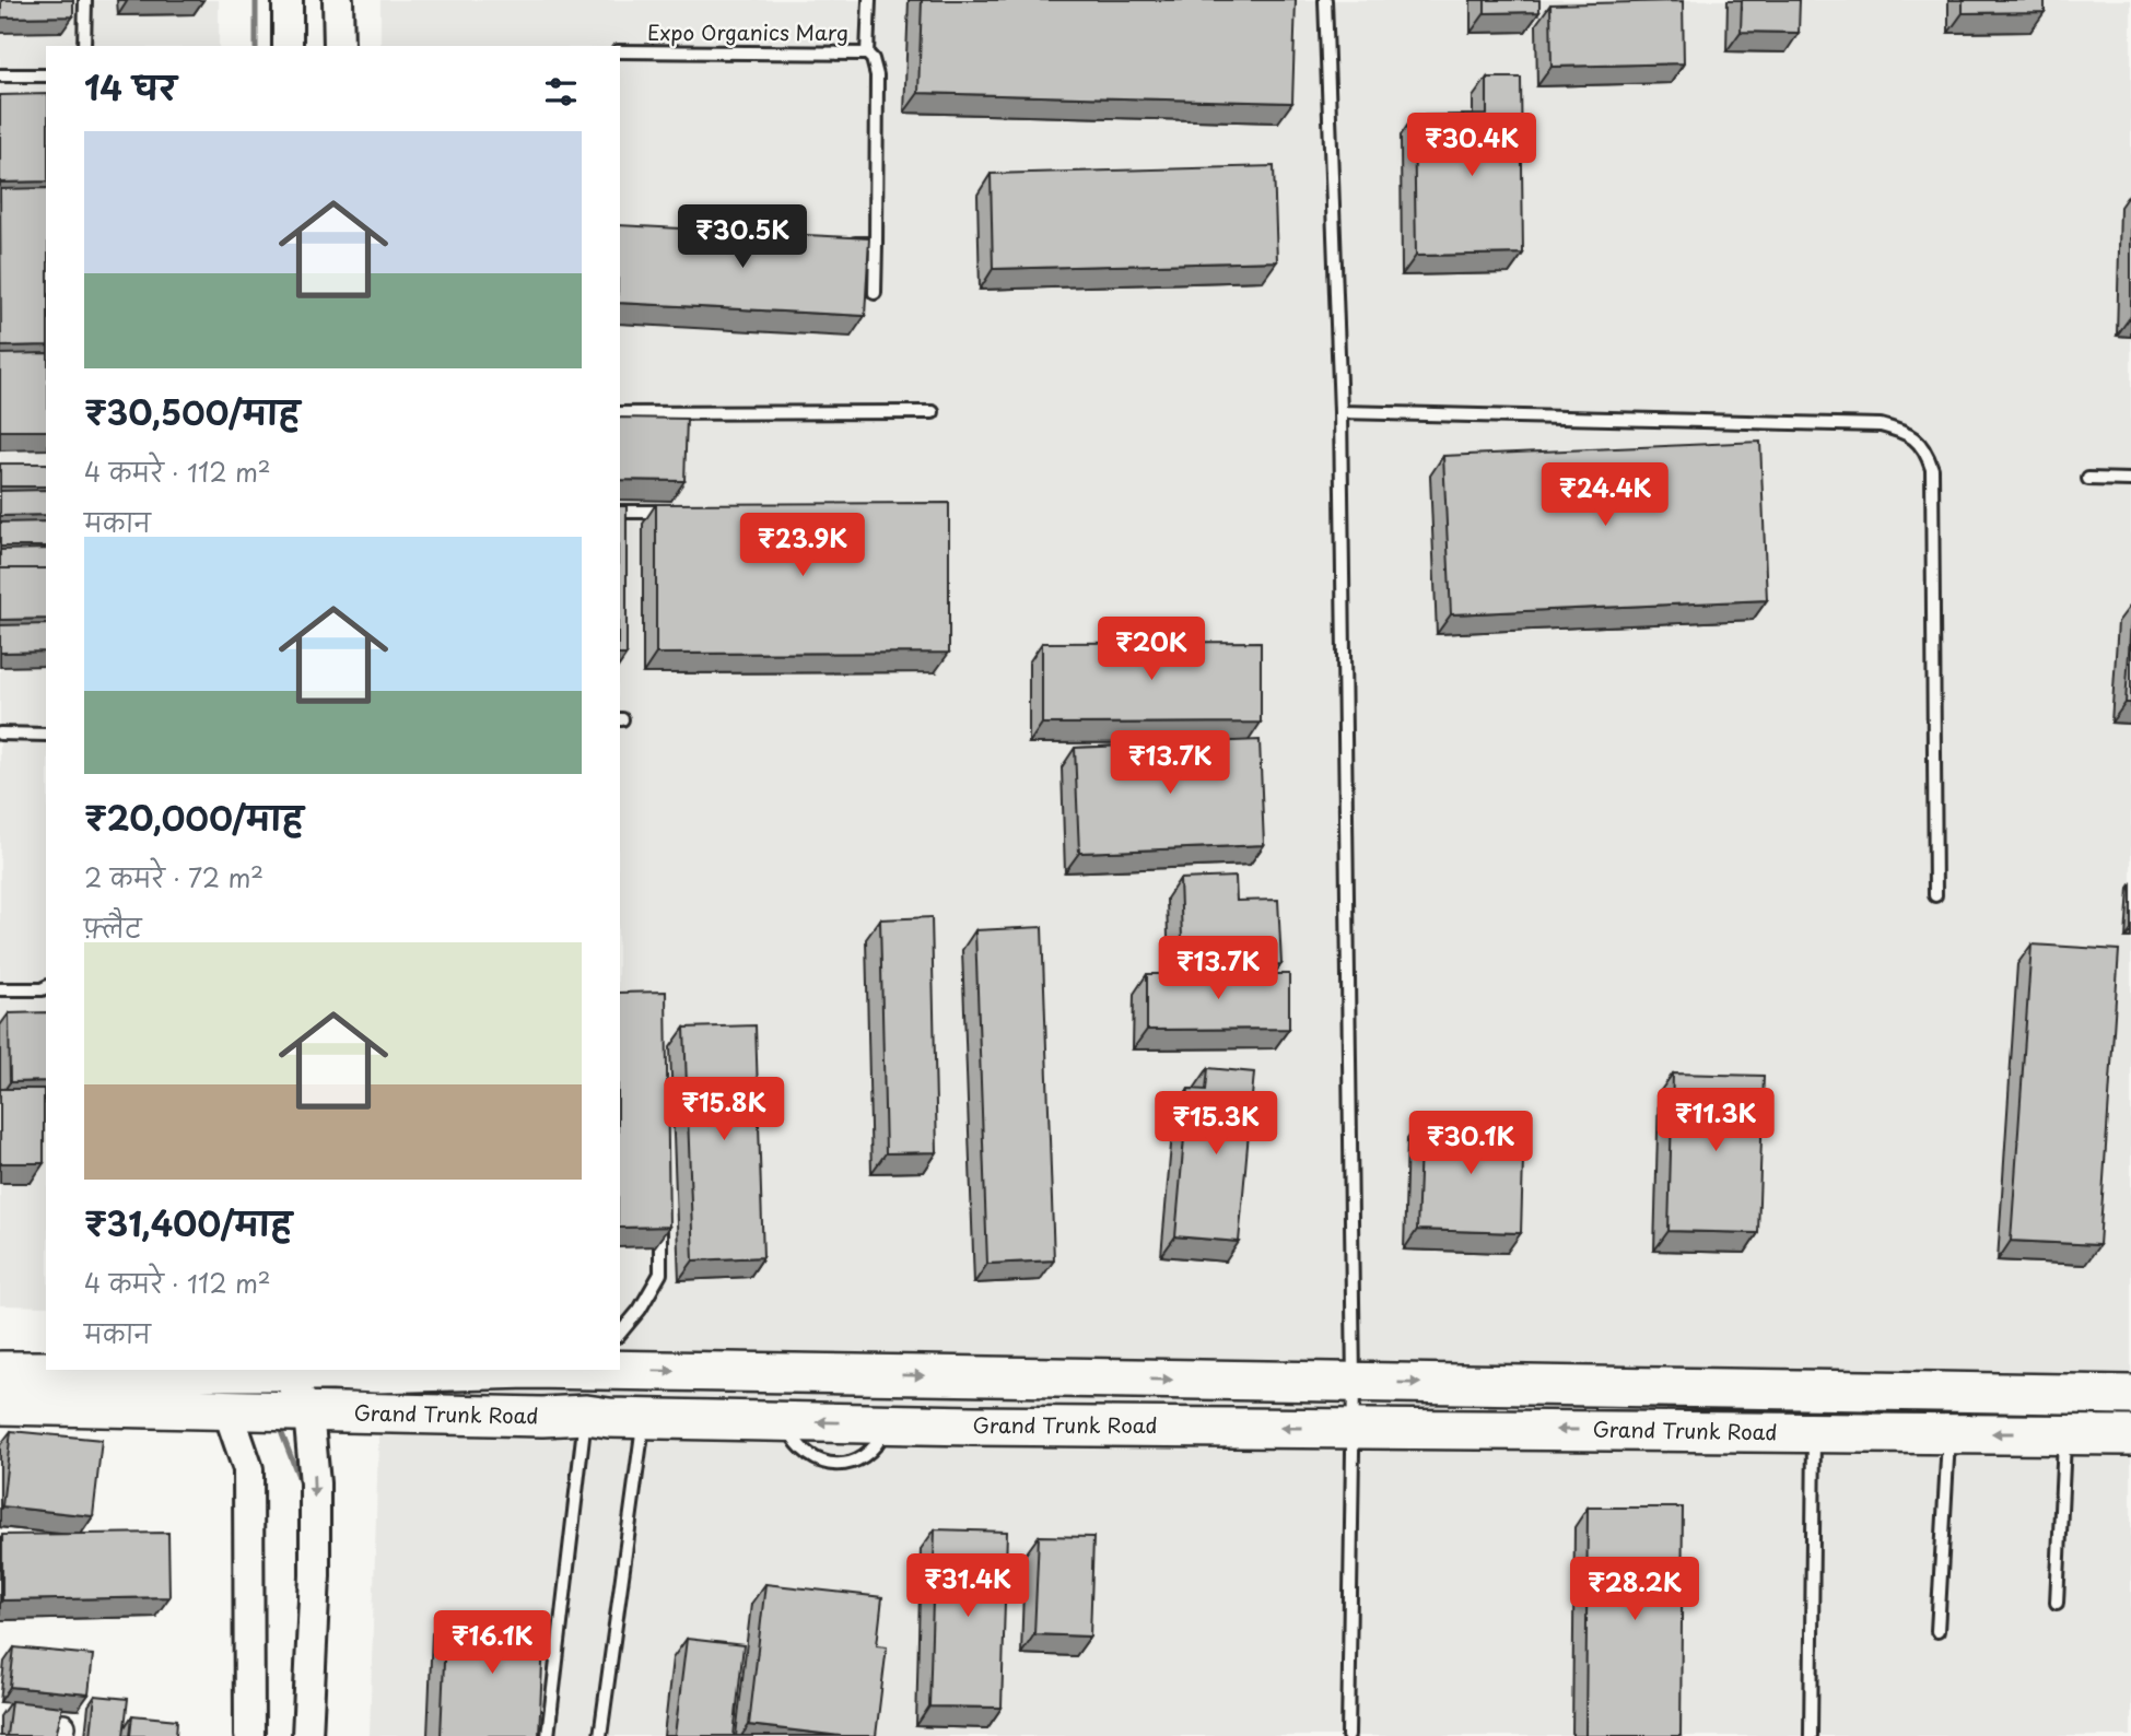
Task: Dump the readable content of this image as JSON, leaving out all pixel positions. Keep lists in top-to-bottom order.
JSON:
{
  "streets": {
    "highway": ["Grand Trunk Road"],
    "lane": ["Expo Organics Marg"]
  },
  "page": {
    "heading": "14 घर",
    "price": [
      "₹30.4K",
      "₹30.5K",
      "₹24.4K",
      "₹23.9K",
      "₹20K",
      "₹13.7K",
      "₹13.7K",
      "₹15.8K",
      "₹11.3K",
      "₹15.3K",
      "₹30.1K",
      "₹31.4K",
      "₹28.2K",
      "₹16.1K"
    ],
    "list": [
      {
        "name": "₹30,500/माह",
        "note": "4 कमरे · 112 m² · मकान"
      },
      {
        "name": "₹20,000/माह",
        "note": "2 कमरे · 72 m² · फ़्लैट"
      },
      {
        "name": "₹31,400/माह",
        "note": "4 कमरे · 112 m² · मकान"
      }
    ]
  }
}
